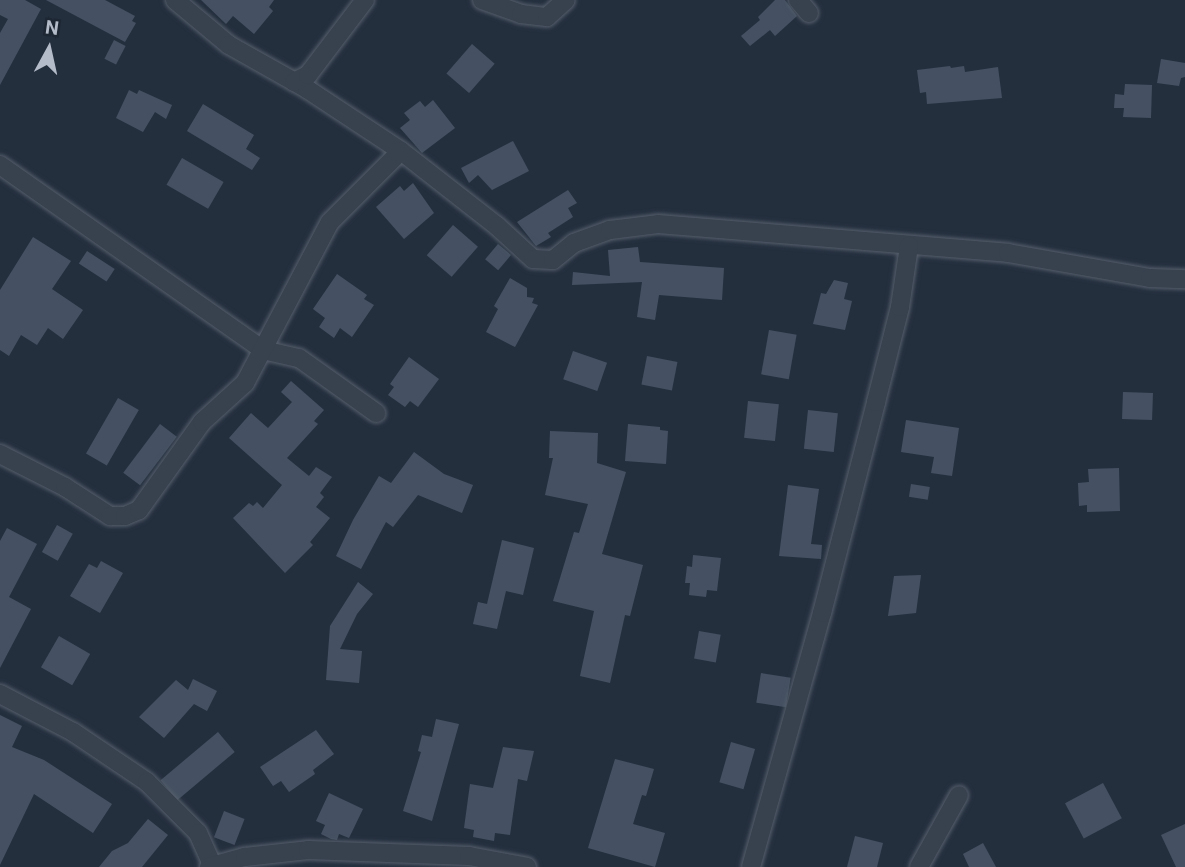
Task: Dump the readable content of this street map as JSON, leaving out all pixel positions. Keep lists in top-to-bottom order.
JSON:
{
  "north": "top"
}
